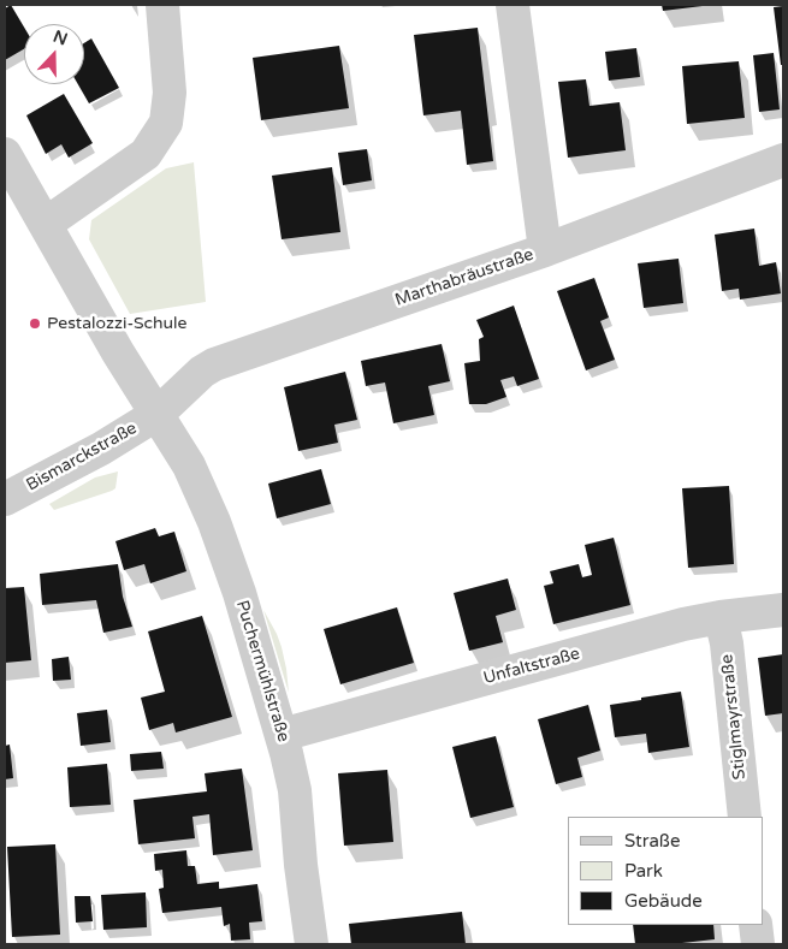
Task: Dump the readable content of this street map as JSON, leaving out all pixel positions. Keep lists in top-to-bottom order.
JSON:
{
  "streets": {
    "street": [
      "Marthabräustraße",
      "Bismarckstraße",
      "Unfaltstraße",
      "Puchermühlstraße",
      "Stiglmayrstraße"
    ]
  },
  "crossings": [
    ["Marthabräustraße", "Bismarckstraße"],
    ["Marthabräustraße", "Puchermühlstraße"],
    ["Bismarckstraße", "Puchermühlstraße"],
    ["Unfaltstraße", "Puchermühlstraße"],
    ["Unfaltstraße", "Stiglmayrstraße"]
  ],
  "places": ["Pestalozzi-Schule"],
  "legend": ["Straße", "Park", "Gebäude"],
  "north": "top"
}
